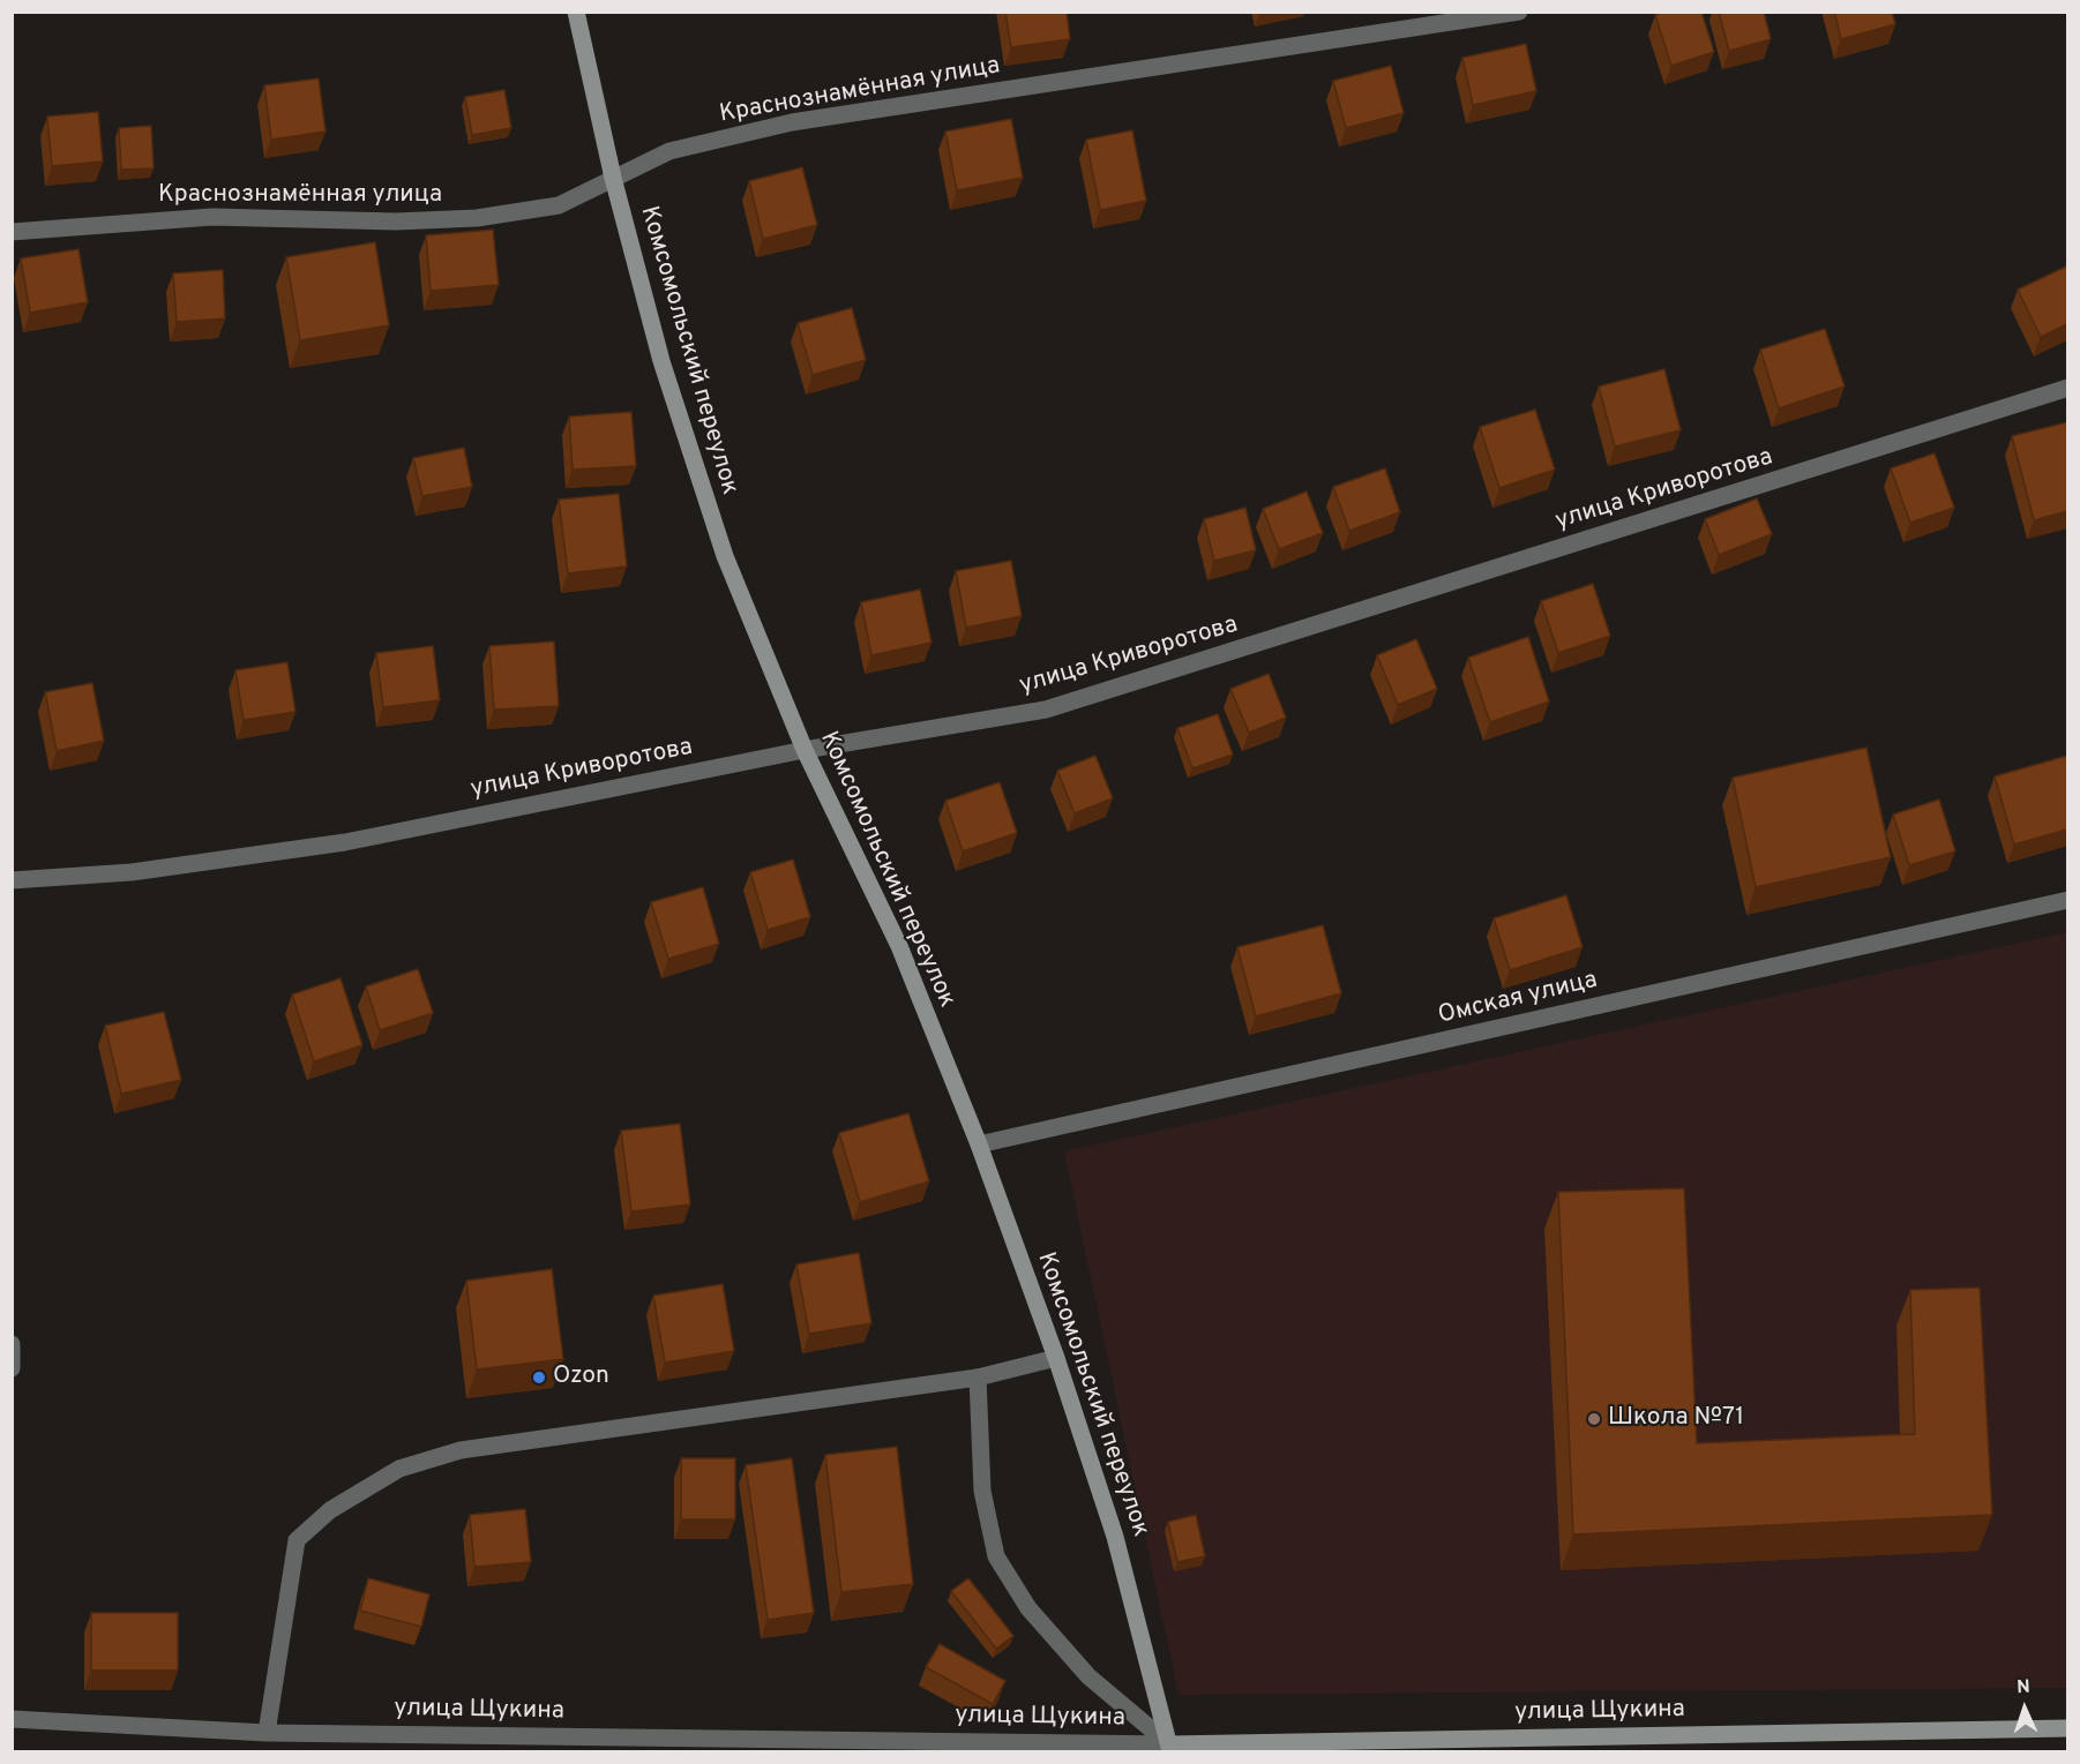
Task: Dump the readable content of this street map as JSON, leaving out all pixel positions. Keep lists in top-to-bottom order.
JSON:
{
  "streets": {
    "street": [
      "Краснознамённая улица",
      "Комсомольский переулок",
      "улица Криворотова",
      "Омская улица",
      "улица Щукина"
    ]
  },
  "crossings": [
    ["Краснознамённая улица", "Комсомольский переулок"],
    ["Комсомольский переулок", "улица Криворотова"],
    ["Комсомольский переулок", "Омская улица"],
    ["Комсомольский переулок", "улица Щукина"]
  ],
  "places": ["Ozon", "Школа №71"],
  "north": "top"
}
